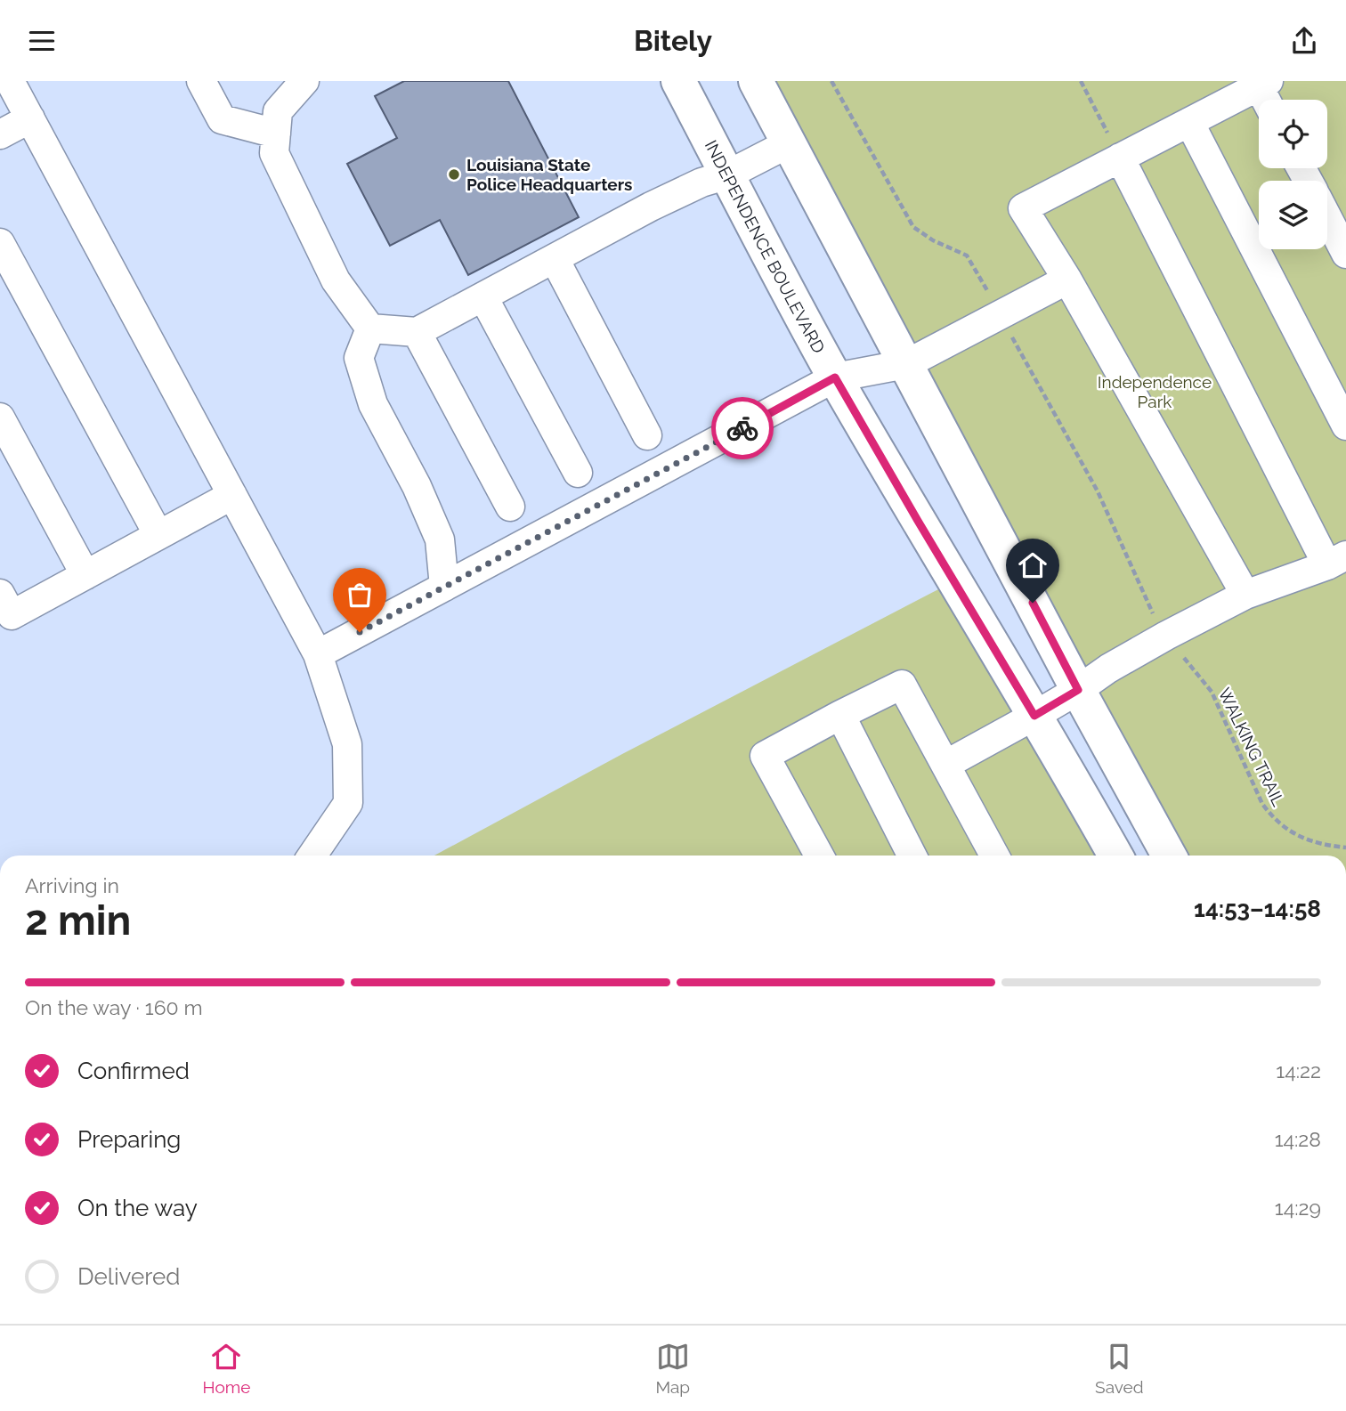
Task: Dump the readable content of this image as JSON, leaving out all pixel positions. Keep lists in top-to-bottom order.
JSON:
{
  "streets": {
    "main road": ["INDEPENDENCE BOULEVARD"],
    "path": ["WALKING TRAIL"]
  },
  "parks": ["Independence Park"],
  "places": ["Louisiana State Police Headquarters"],
  "page": {
    "header": "Bitely",
    "heading": ["2 min", "Arriving in", "14:53–14:58"],
    "bar": "On the way · 160 m",
    "list": [
      ["Confirmed", "14:22"],
      ["Preparing", "14:28"],
      ["On the way", "14:29"],
      "Delivered"
    ],
    "tabs": ["Home", "Map", "Saved"]
  }
}
